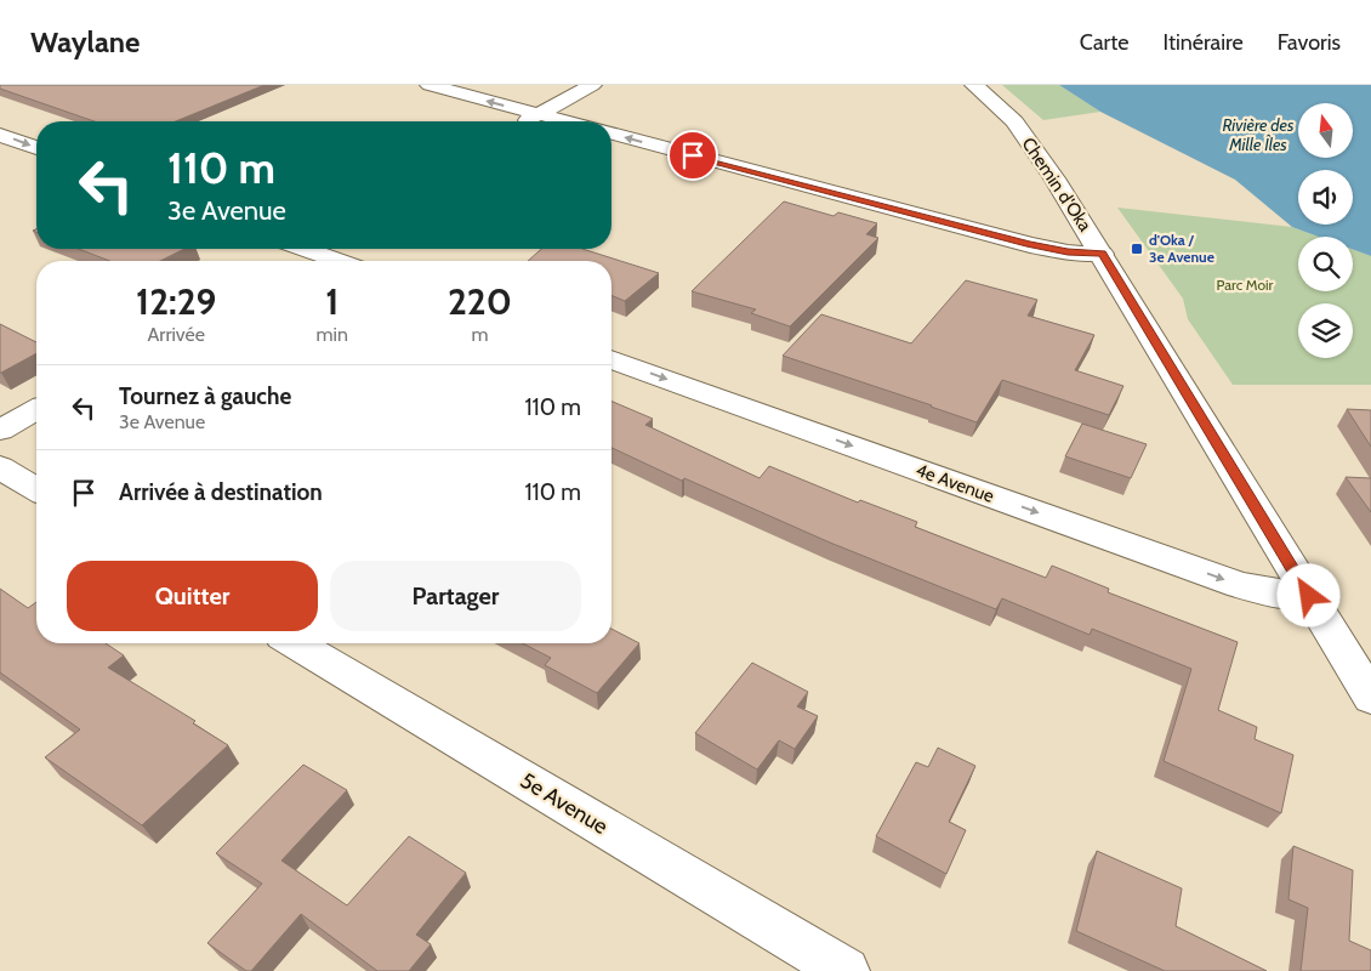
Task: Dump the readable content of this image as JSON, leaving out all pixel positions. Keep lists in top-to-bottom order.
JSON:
{
  "streets": {
    "street": ["Chemin d'Oka", "4e Avenue", "5e Avenue"]
  },
  "crossings": [
    ["Chemin d'Oka", "4e Avenue"]
  ],
  "water": ["Rivière des Mille Îles"],
  "parks": ["Parc Moir"],
  "places": {
    "transit": ["d'Oka / 3e Avenue"]
  },
  "north": "top",
  "page": {
    "header": "Waylane",
    "nav": ["Carte", "Itinéraire", "Favoris"],
    "turn": ["110 m", "3e Avenue"],
    "eta": [
      "12:29",
      "Arrivée",
      "1",
      "min",
      "220",
      "m"
    ],
    "list": [
      {
        "name": "Tournez à gauche",
        "note": "3e Avenue",
        "value": "110 m"
      },
      {
        "name": "Arrivée à destination",
        "value": "110 m"
      }
    ],
    "buttons": ["Quitter", "Partager"]
  }
}
